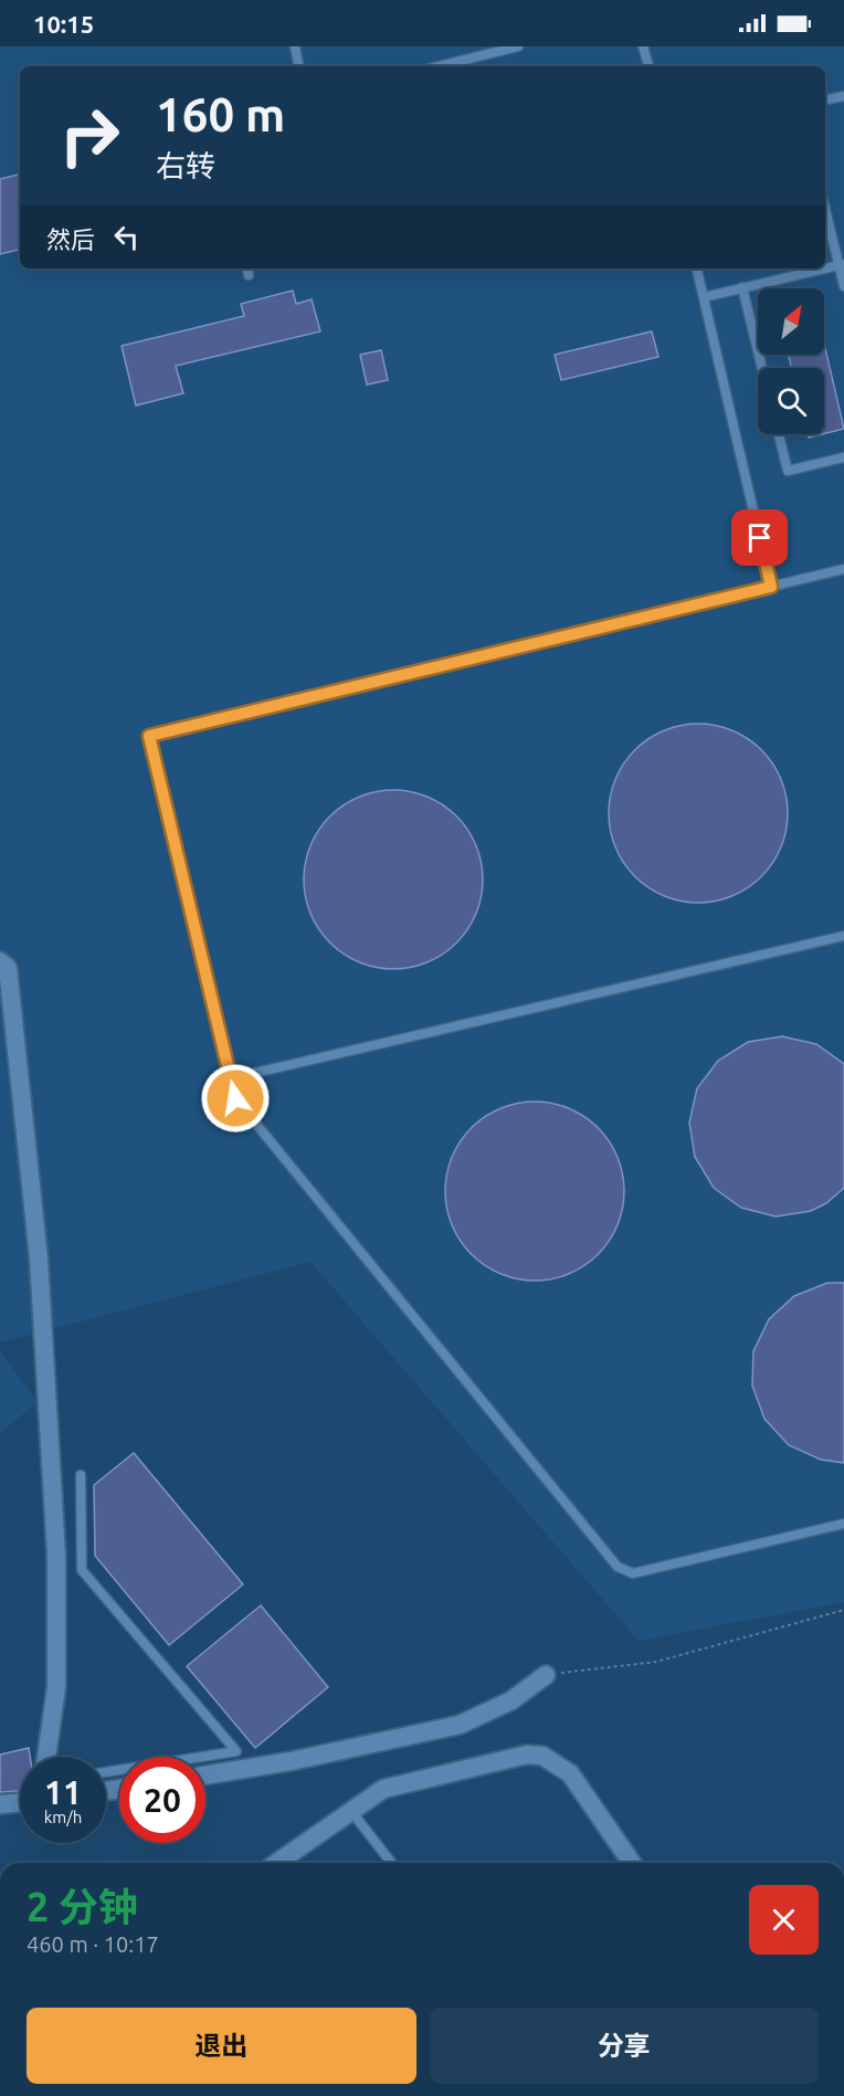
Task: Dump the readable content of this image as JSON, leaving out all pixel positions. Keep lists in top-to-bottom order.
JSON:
{
  "north": "top right",
  "page": {
    "status": "10:15",
    "turn": ["160 m", "右转"],
    "then": "然后",
    "speed": "11 km/h",
    "limit": "20",
    "heading": ["2 分钟", "460 m · 10:17"],
    "buttons": ["退出", "分享"]
  }
}
